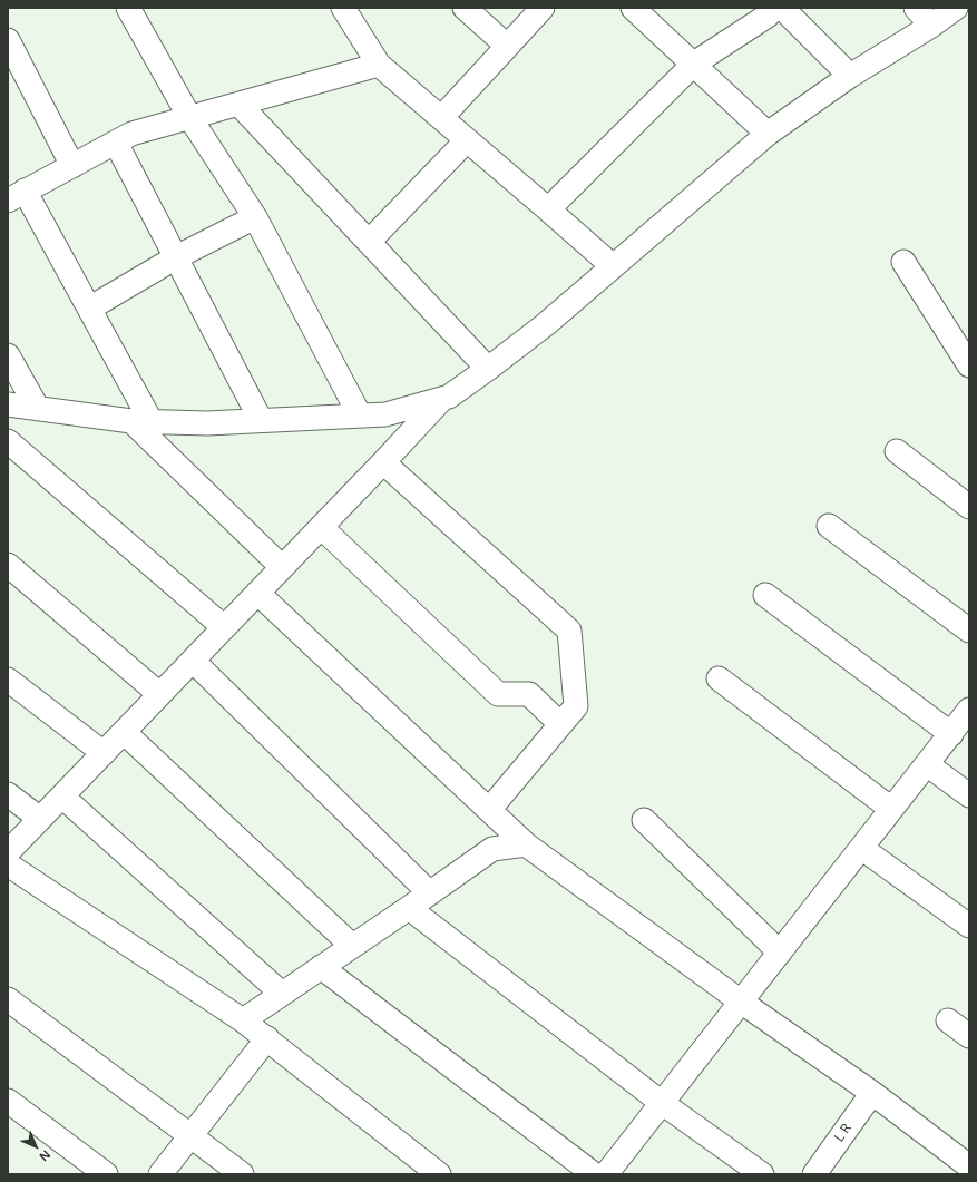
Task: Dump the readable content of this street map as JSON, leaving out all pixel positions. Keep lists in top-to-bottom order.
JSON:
{
  "streets": {
    "street": ["L R"]
  },
  "north": "bottom right"
}
